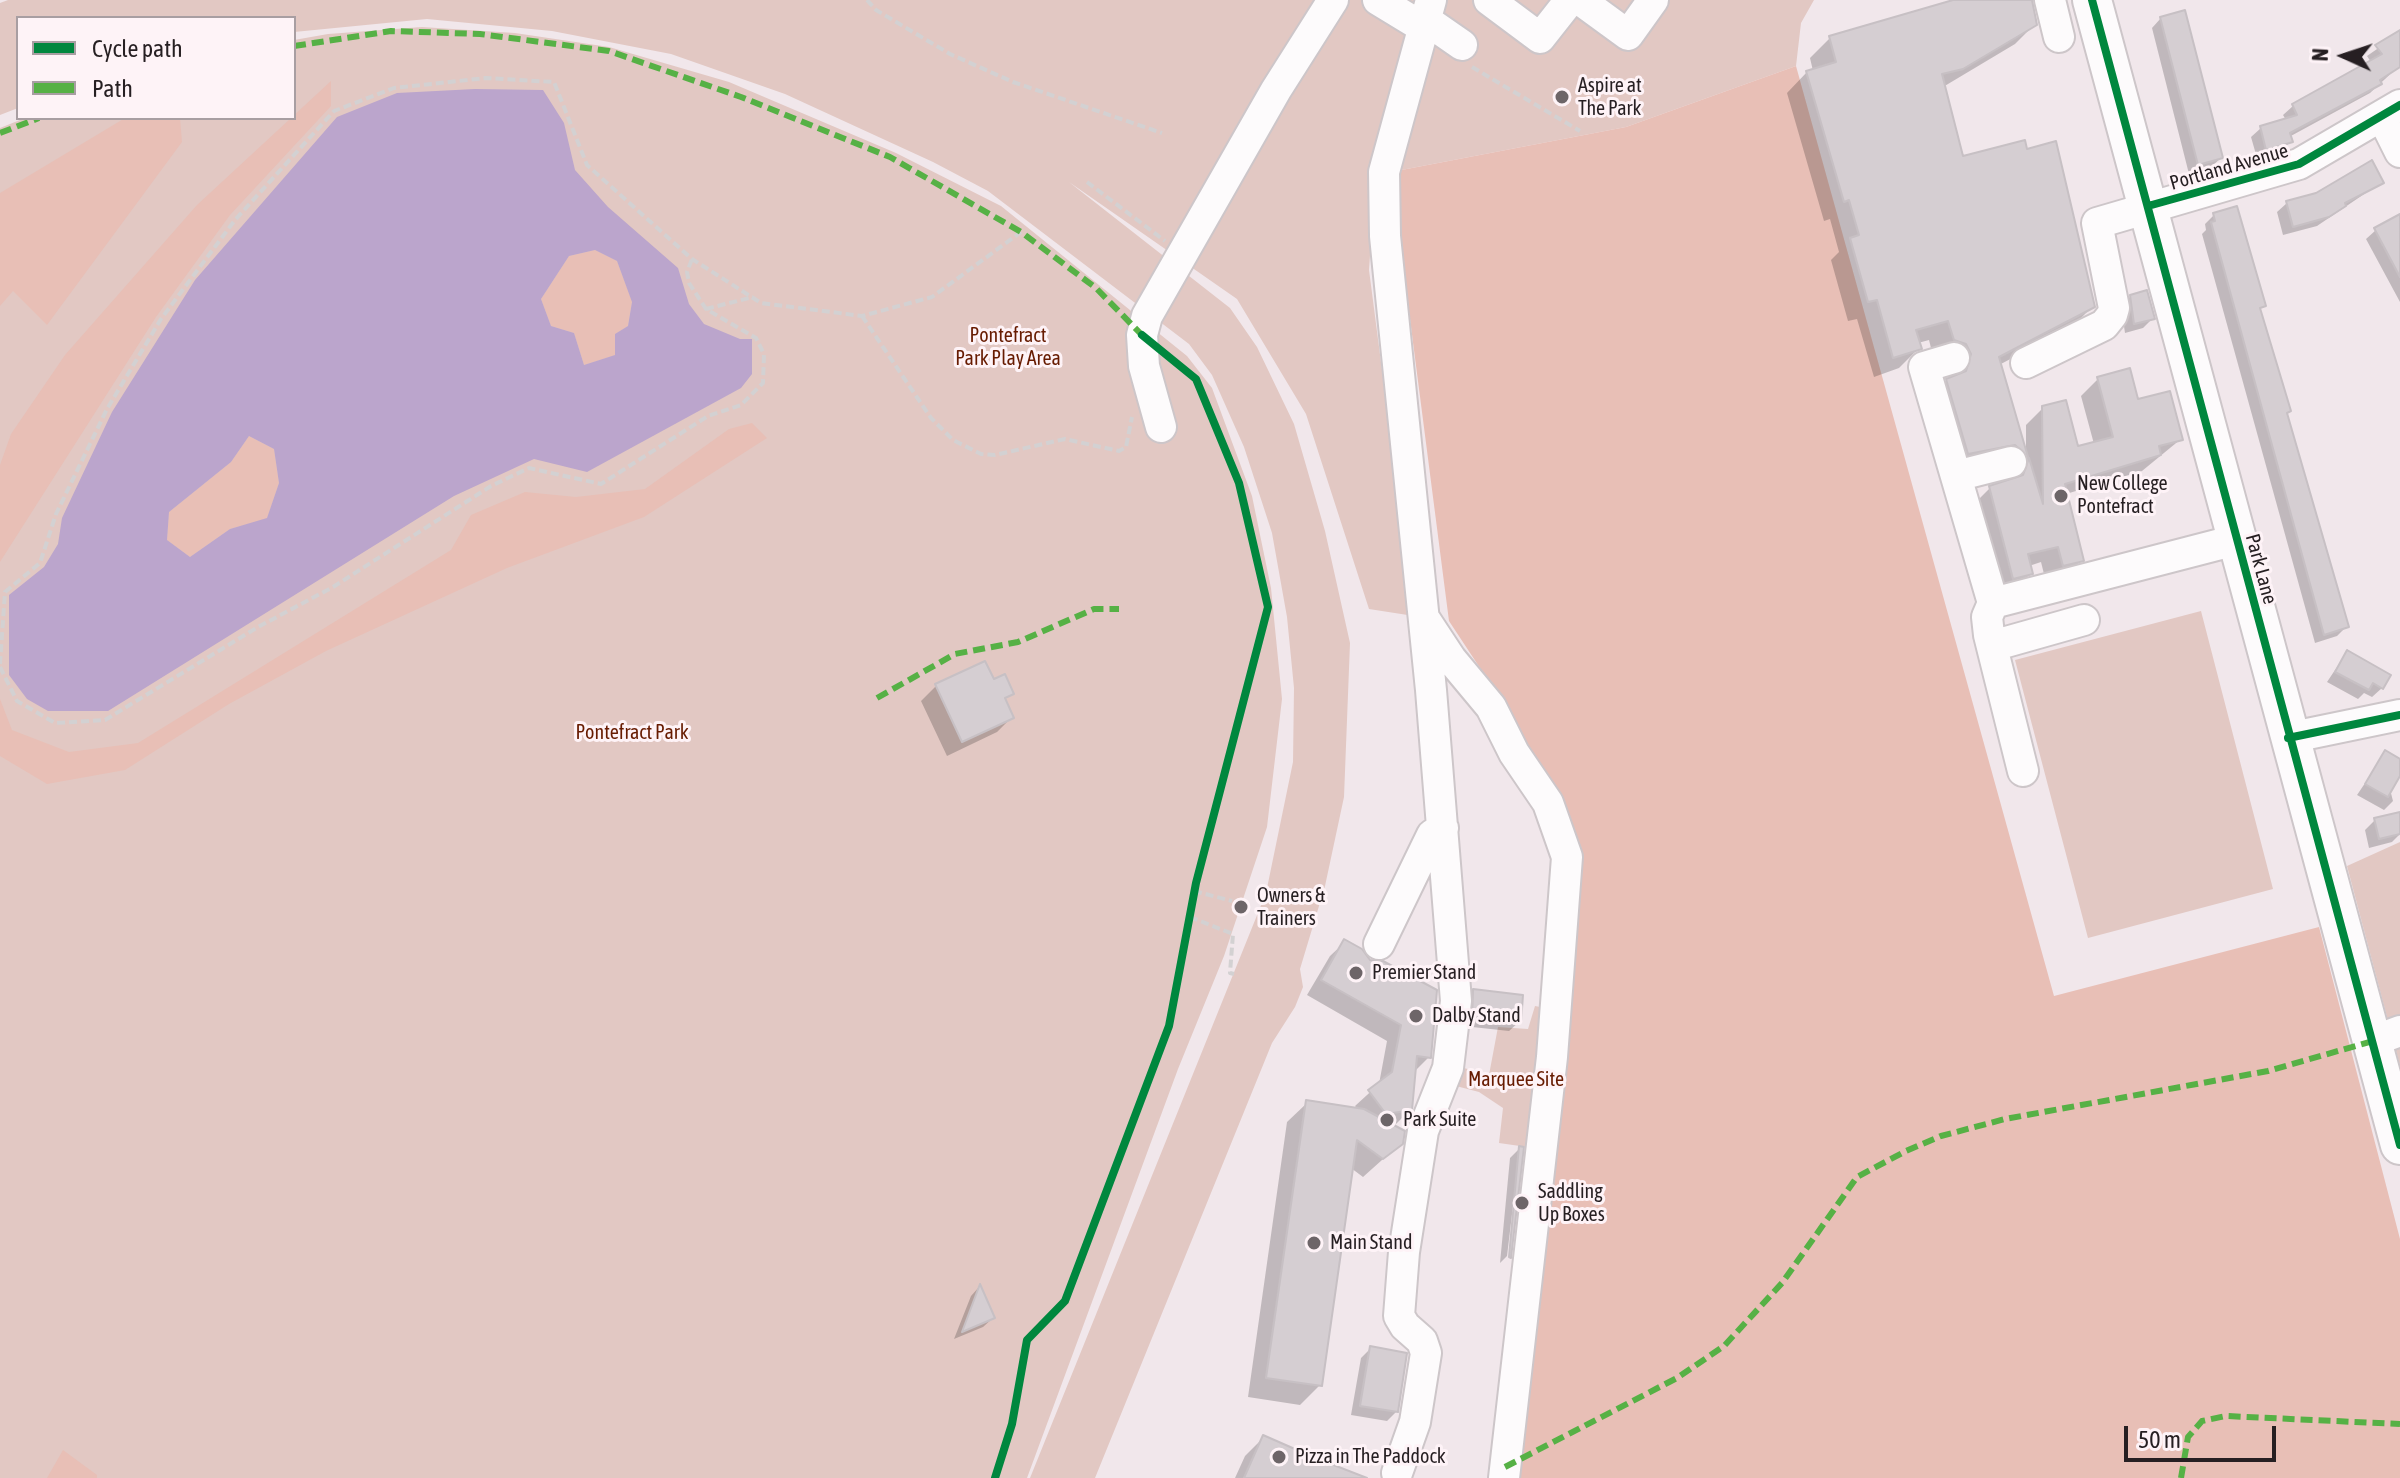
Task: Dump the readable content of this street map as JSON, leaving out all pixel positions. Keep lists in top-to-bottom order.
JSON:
{
  "streets": {
    "main road": ["Park Lane"],
    "street": ["Portland Avenue"]
  },
  "crossings": [
    ["Portland Avenue", "Park Lane"]
  ],
  "parks": ["Pontefract Park Play Area", "Pontefract Park", "Marquee Site"],
  "places": [
    "Aspire at The Park",
    "New College Pontefract",
    "Owners & Trainers",
    "Premier Stand",
    "Dalby Stand",
    "Park Suite",
    "Saddling Up Boxes",
    "Main Stand",
    "Pizza in The Paddock"
  ],
  "legend": ["Cycle path", "Path"],
  "scale_bar": "50 m",
  "north": "left"
}
